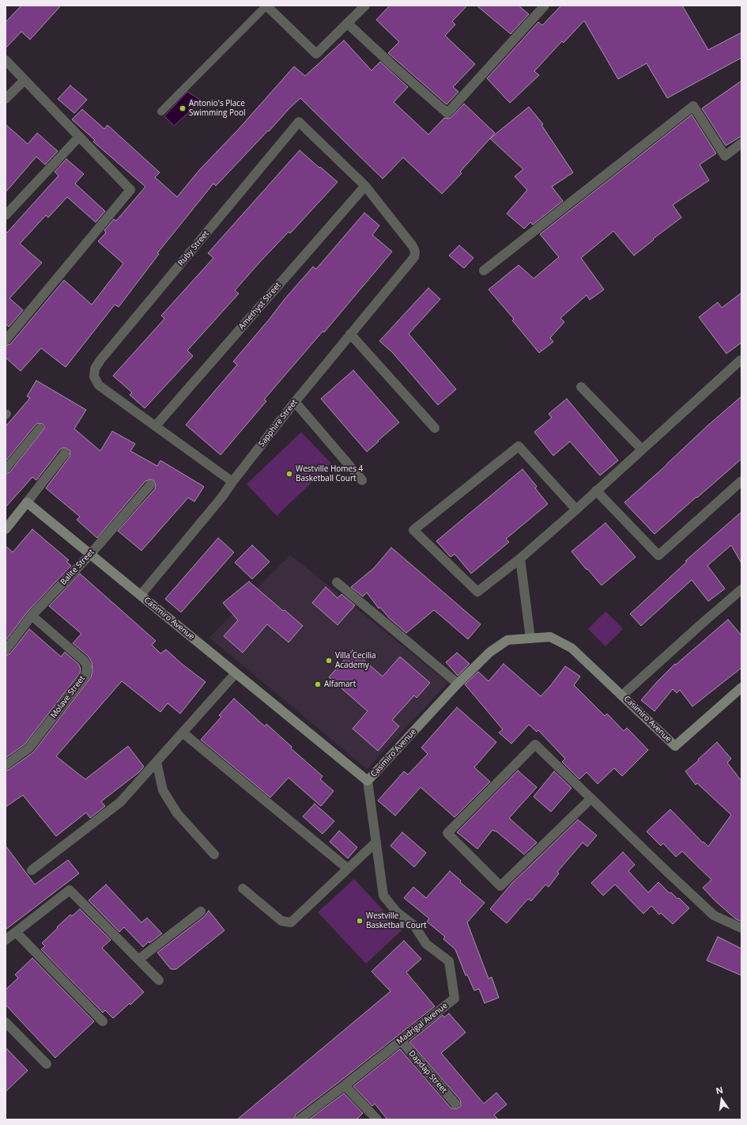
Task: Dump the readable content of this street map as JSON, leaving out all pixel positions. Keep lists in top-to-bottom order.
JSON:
{
  "streets": {
    "street": [
      "Ruby Street",
      "Amethyst Street",
      "Sapphire Street",
      "Balite Street",
      "Casimiro Avenue",
      "Molave Street",
      "Madrigal Avenue",
      "Dapdap Street"
    ]
  },
  "crossings": [
    ["Ruby Street", "Amethyst Street"],
    ["Ruby Street", "Sapphire Street"],
    ["Amethyst Street", "Sapphire Street"],
    ["Sapphire Street", "Casimiro Avenue"],
    ["Balite Street", "Casimiro Avenue"],
    ["Balite Street", "Molave Street"],
    ["Casimiro Avenue", "Madrigal Avenue"],
    ["Madrigal Avenue", "Dapdap Street"]
  ],
  "places": [
    "Antonio's Place Swimming Pool",
    "Westville Homes 4 Basketball Court",
    "Villa Cecilia Academy",
    "Alfamart",
    "Westville Basketball Court"
  ],
  "north": "top"
}
